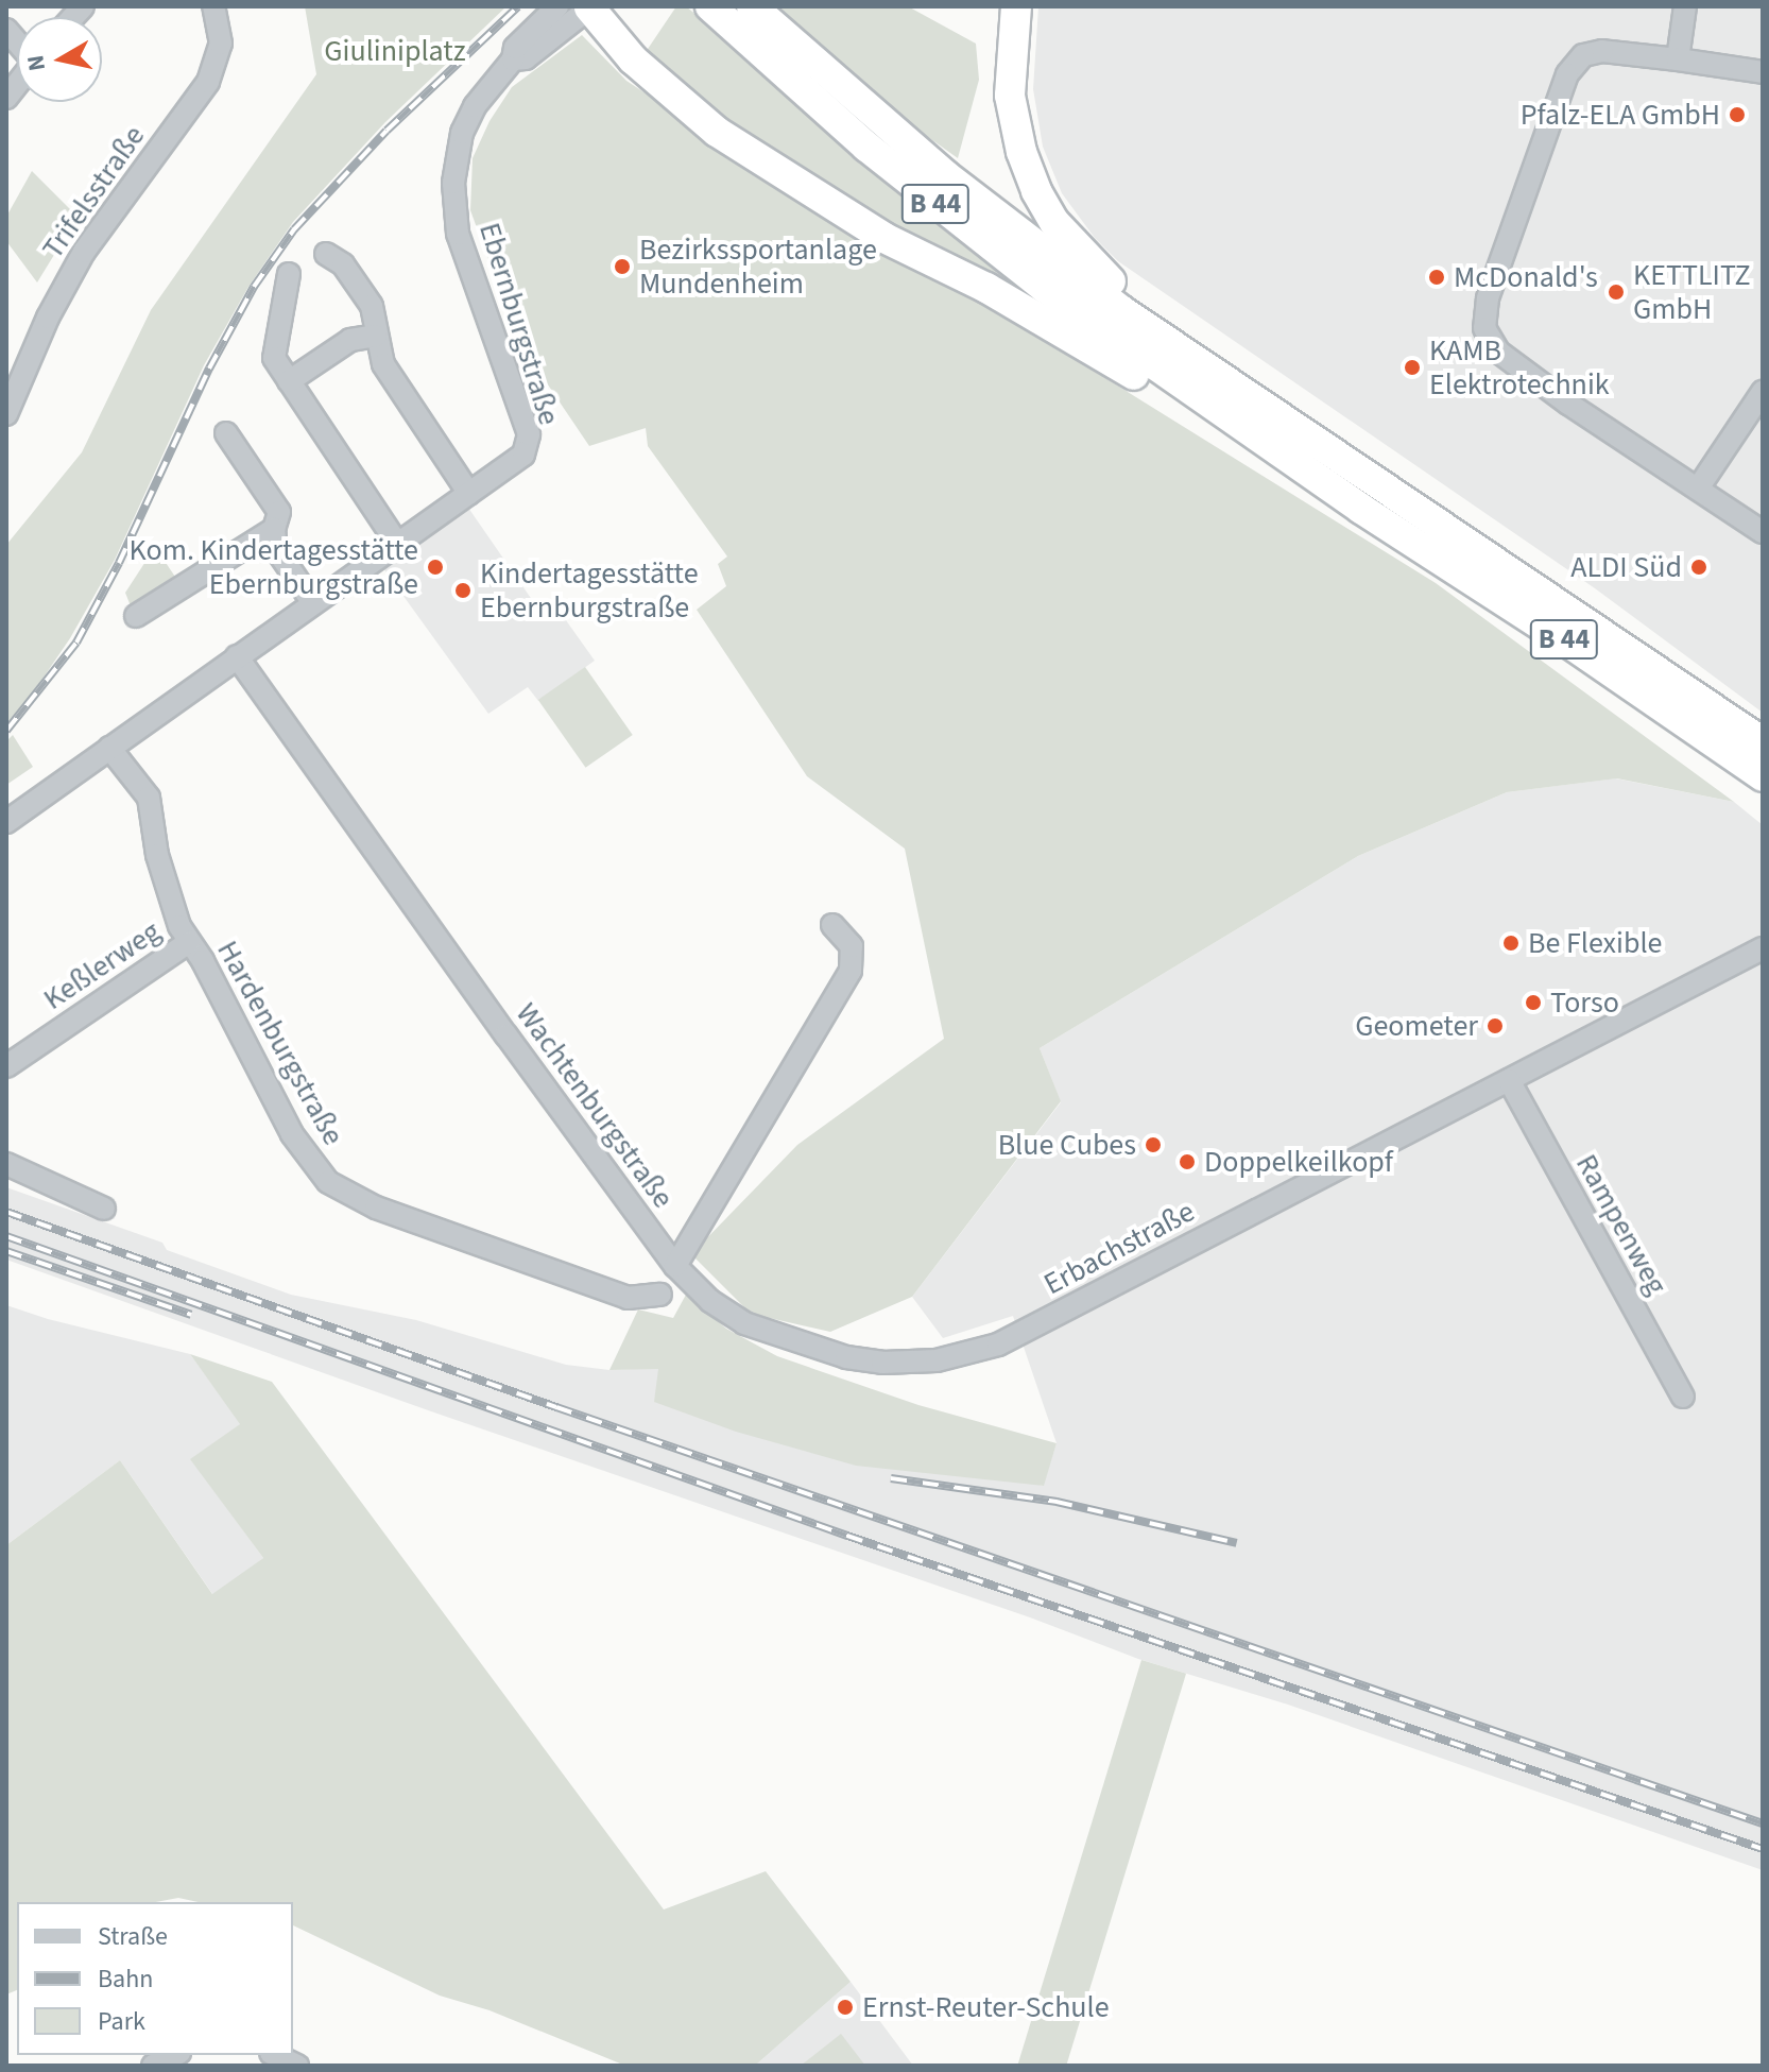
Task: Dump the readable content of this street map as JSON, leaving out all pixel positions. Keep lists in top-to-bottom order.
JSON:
{
  "streets": {
    "highway": ["B 44"],
    "street": [
      "Trifelsstraße",
      "Ebernburgstraße",
      "Keßlerweg",
      "Hardenburgstraße",
      "Wachtenburgstraße",
      "Rampenweg",
      "Erbachstraße"
    ]
  },
  "crossings": [
    ["Ebernburgstraße", "Hardenburgstraße"],
    ["Ebernburgstraße", "Wachtenburgstraße"],
    ["Keßlerweg", "Hardenburgstraße"],
    ["Wachtenburgstraße", "Erbachstraße"],
    ["Rampenweg", "Erbachstraße"]
  ],
  "parks": ["Giuliniplatz"],
  "places": [
    "Pfalz-ELA GmbH",
    "Bezirkssportanlage Mundenheim",
    "McDonald's",
    "KETTLITZ GmbH",
    "KAMB Elektrotechnik",
    "Kom. Kindertagesstätte Ebernburgstraße",
    "ALDI Süd",
    "Kindertagesstätte Ebernburgstraße",
    "Be Flexible",
    "Torso",
    "Geometer",
    "Blue Cubes",
    "Doppelkeilkopf",
    "Ernst-Reuter-Schule"
  ],
  "legend": ["Straße", "Bahn", "Park"],
  "north": "left"
}
